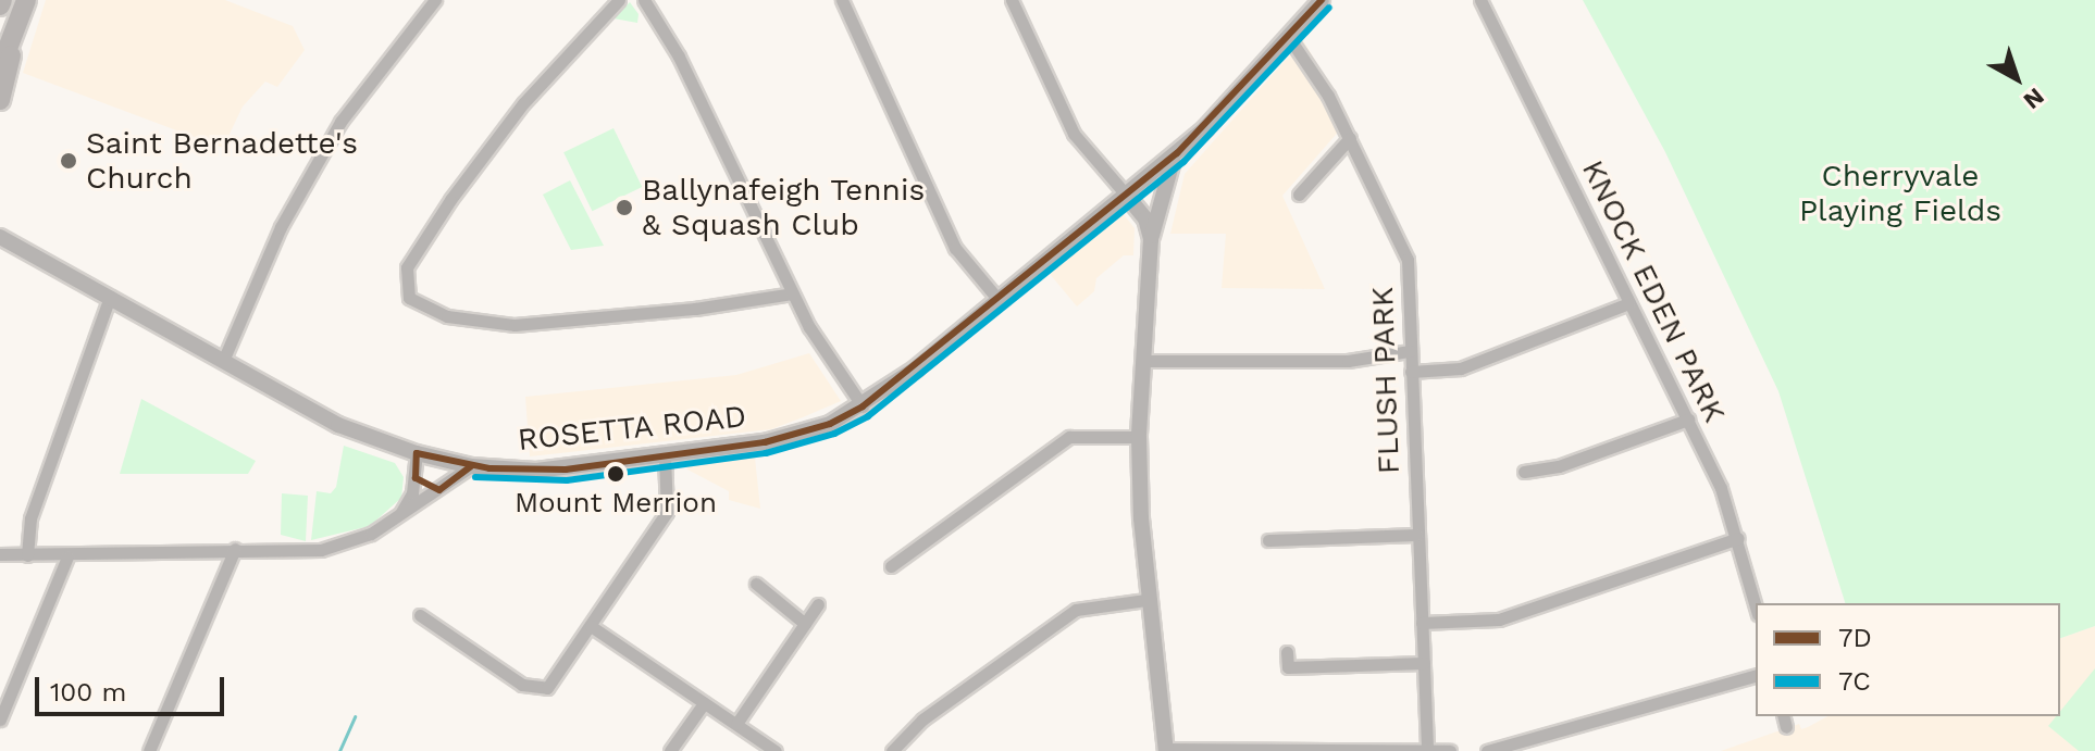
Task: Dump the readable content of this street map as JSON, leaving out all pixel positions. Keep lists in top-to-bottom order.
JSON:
{
  "streets": {
    "street": ["KNOCK EDEN PARK", "FLUSH PARK", "ROSETTA ROAD"]
  },
  "crossings": [
    ["FLUSH PARK", "ROSETTA ROAD"]
  ],
  "parks": ["Cherryvale Playing Fields"],
  "places": ["Saint Bernadette's Church", "Ballynafeigh Tennis & Squash Club", "Mount Merrion"],
  "lines": ["transit line 7D", "transit line 7C"],
  "legend": ["7D", "7C"],
  "scale_bar": "100 m",
  "north": "bottom right"
}
